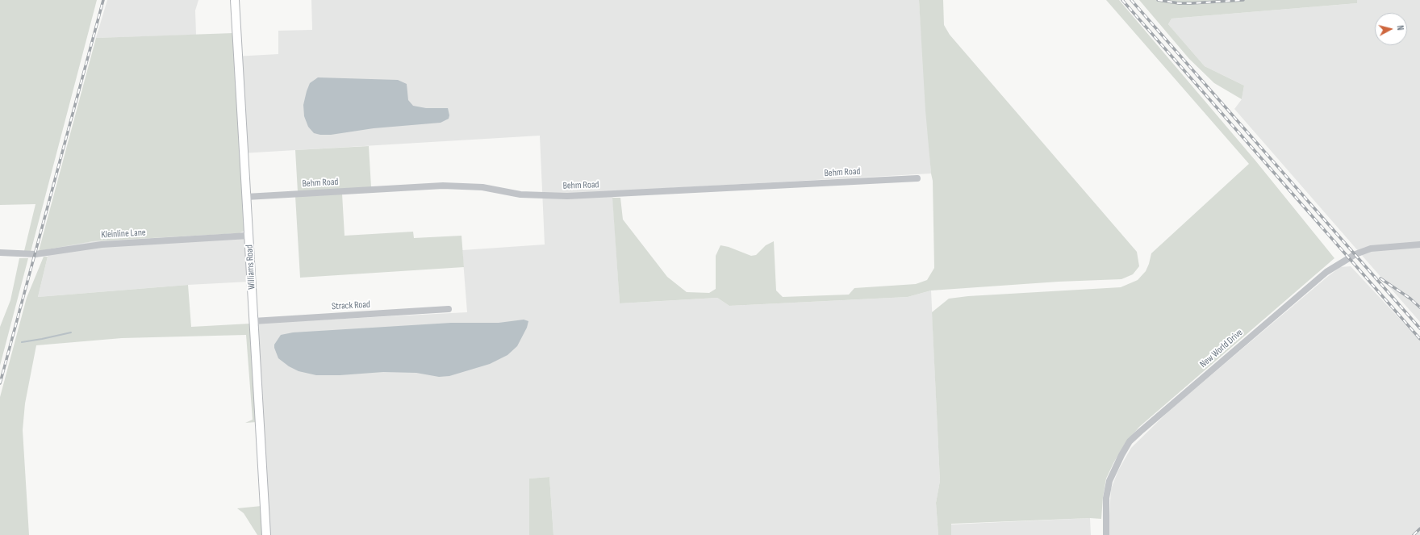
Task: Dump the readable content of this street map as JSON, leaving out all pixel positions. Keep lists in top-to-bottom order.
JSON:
{
  "streets": {
    "main road": ["Williams Road"],
    "street": [
      "Behm Road",
      "Kleinline Lane",
      "Strack Road",
      "New World Drive"
    ]
  },
  "crossings": [
    ["Behm Road", "Williams Road"],
    ["Kleinline Lane", "Williams Road"],
    ["Williams Road", "Strack Road"]
  ],
  "north": "right"
}
